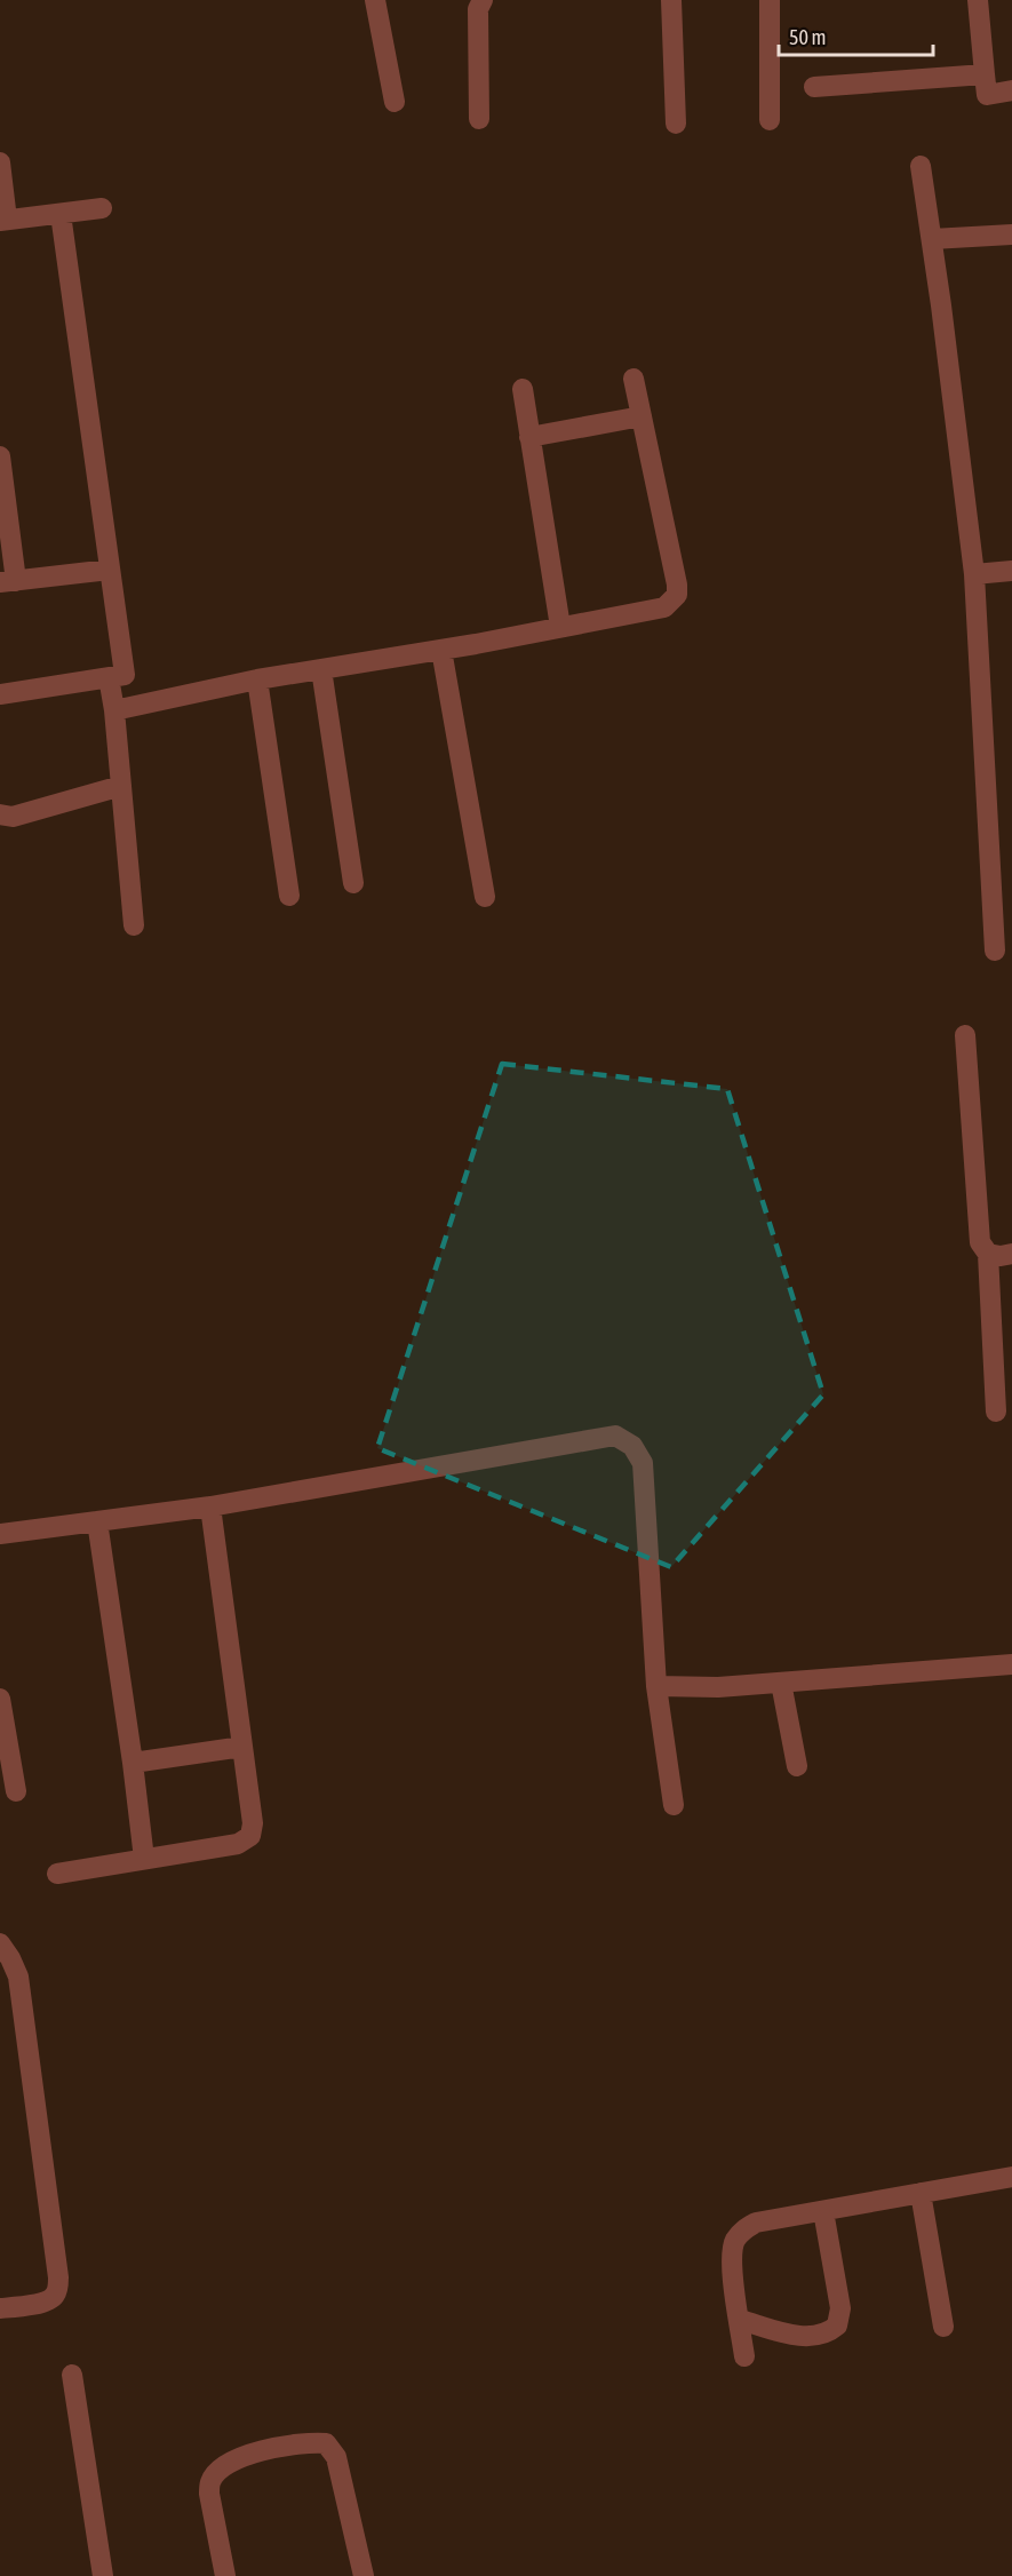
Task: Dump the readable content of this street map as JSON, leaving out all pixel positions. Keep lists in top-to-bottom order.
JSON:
{
  "scale_bar": "50 m"
}
